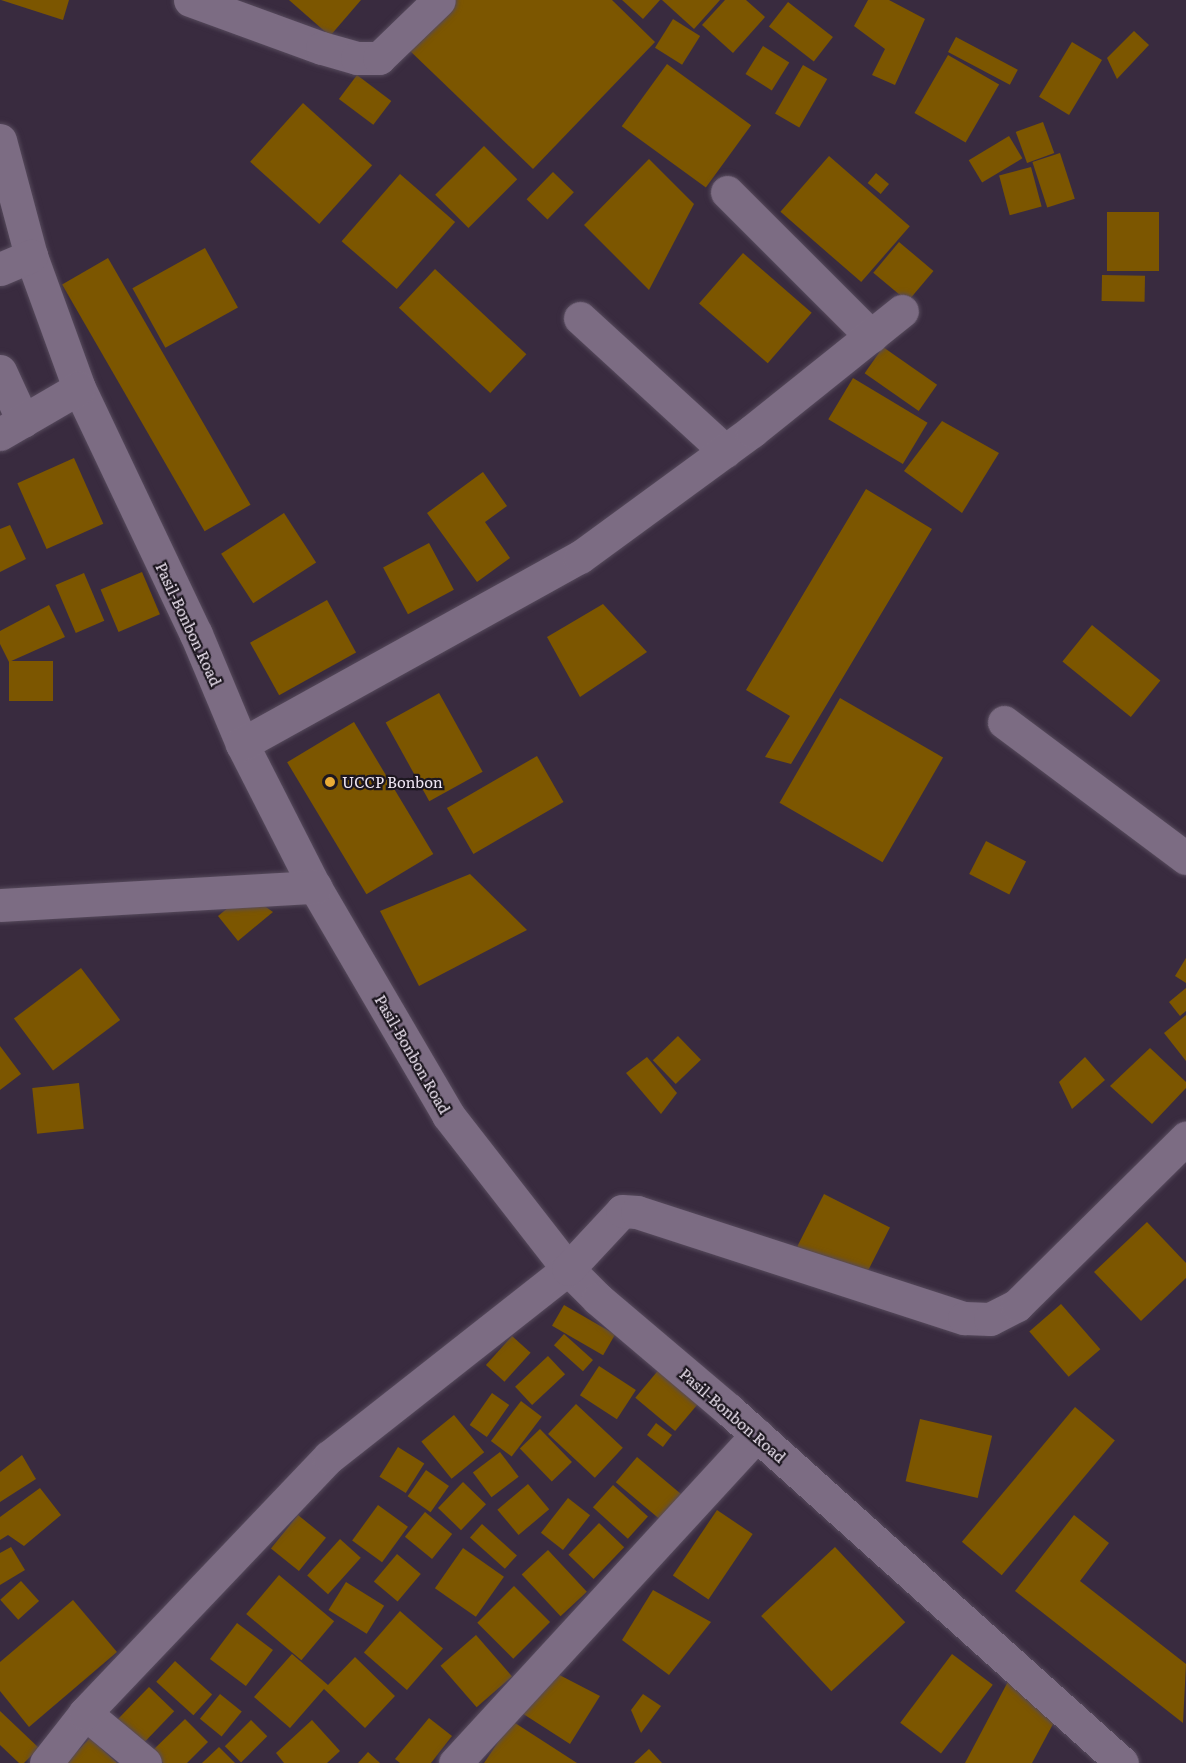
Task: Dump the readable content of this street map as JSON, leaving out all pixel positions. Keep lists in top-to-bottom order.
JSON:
{
  "streets": {
    "street": ["Pasil-Bonbon Road"]
  },
  "places": ["UCCP Bonbon"]
}
